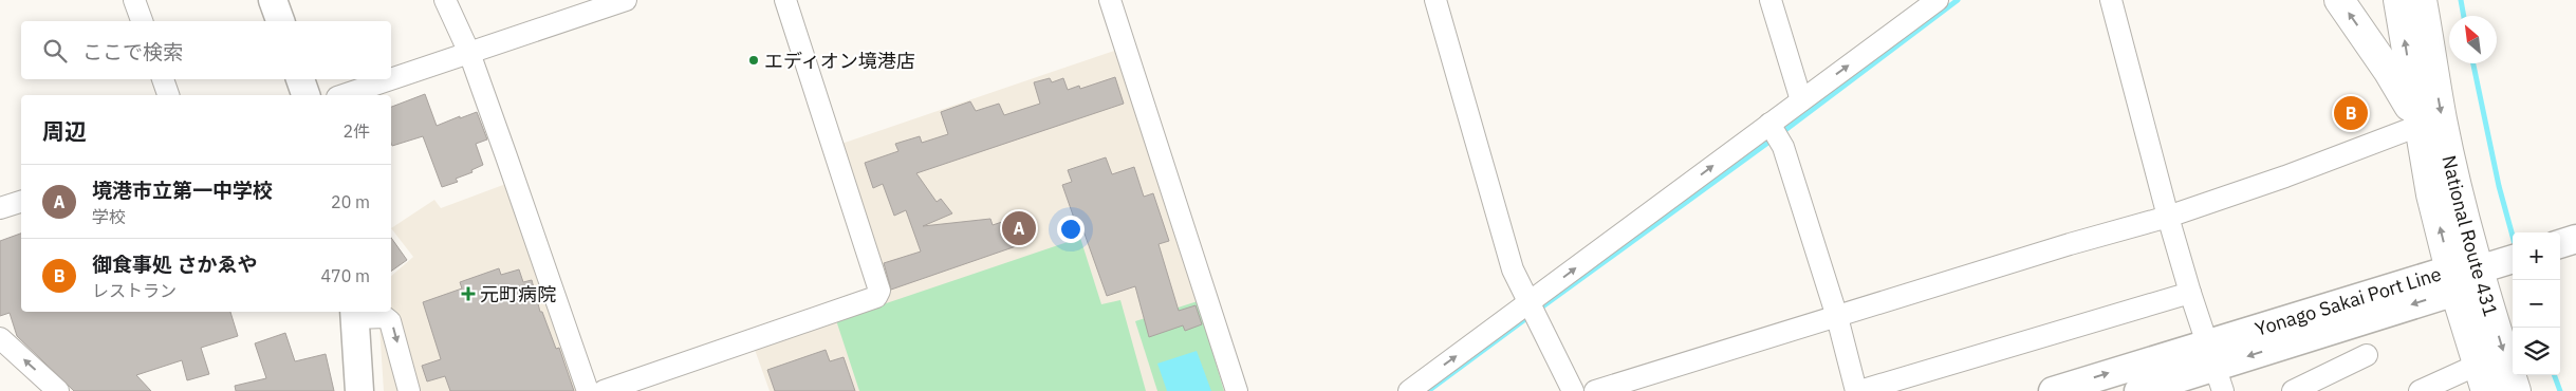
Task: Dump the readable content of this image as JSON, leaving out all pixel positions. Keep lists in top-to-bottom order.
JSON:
{
  "streets": {
    "highway": ["National Route 431"],
    "main road": ["Yonago Sakai Port Line"]
  },
  "crossings": [
    ["National Route 431", "Yonago Sakai Port Line"]
  ],
  "places": {
    "other": ["エディオン境港店"],
    "health": ["元町病院"]
  },
  "north": "top left",
  "page": {
    "search": "ここで検索",
    "pins": ["B", "A"],
    "heading": ["周辺", "2件"],
    "list": [
      {
        "mark": "A",
        "name": "境港市立第一中学校",
        "note": "学校",
        "value": "20 m"
      },
      {
        "mark": "B",
        "name": "御食事処 さかゑや",
        "note": "レストラン",
        "value": "470 m"
      }
    ],
    "map_buttons": ["+", "−"]
  }
}
